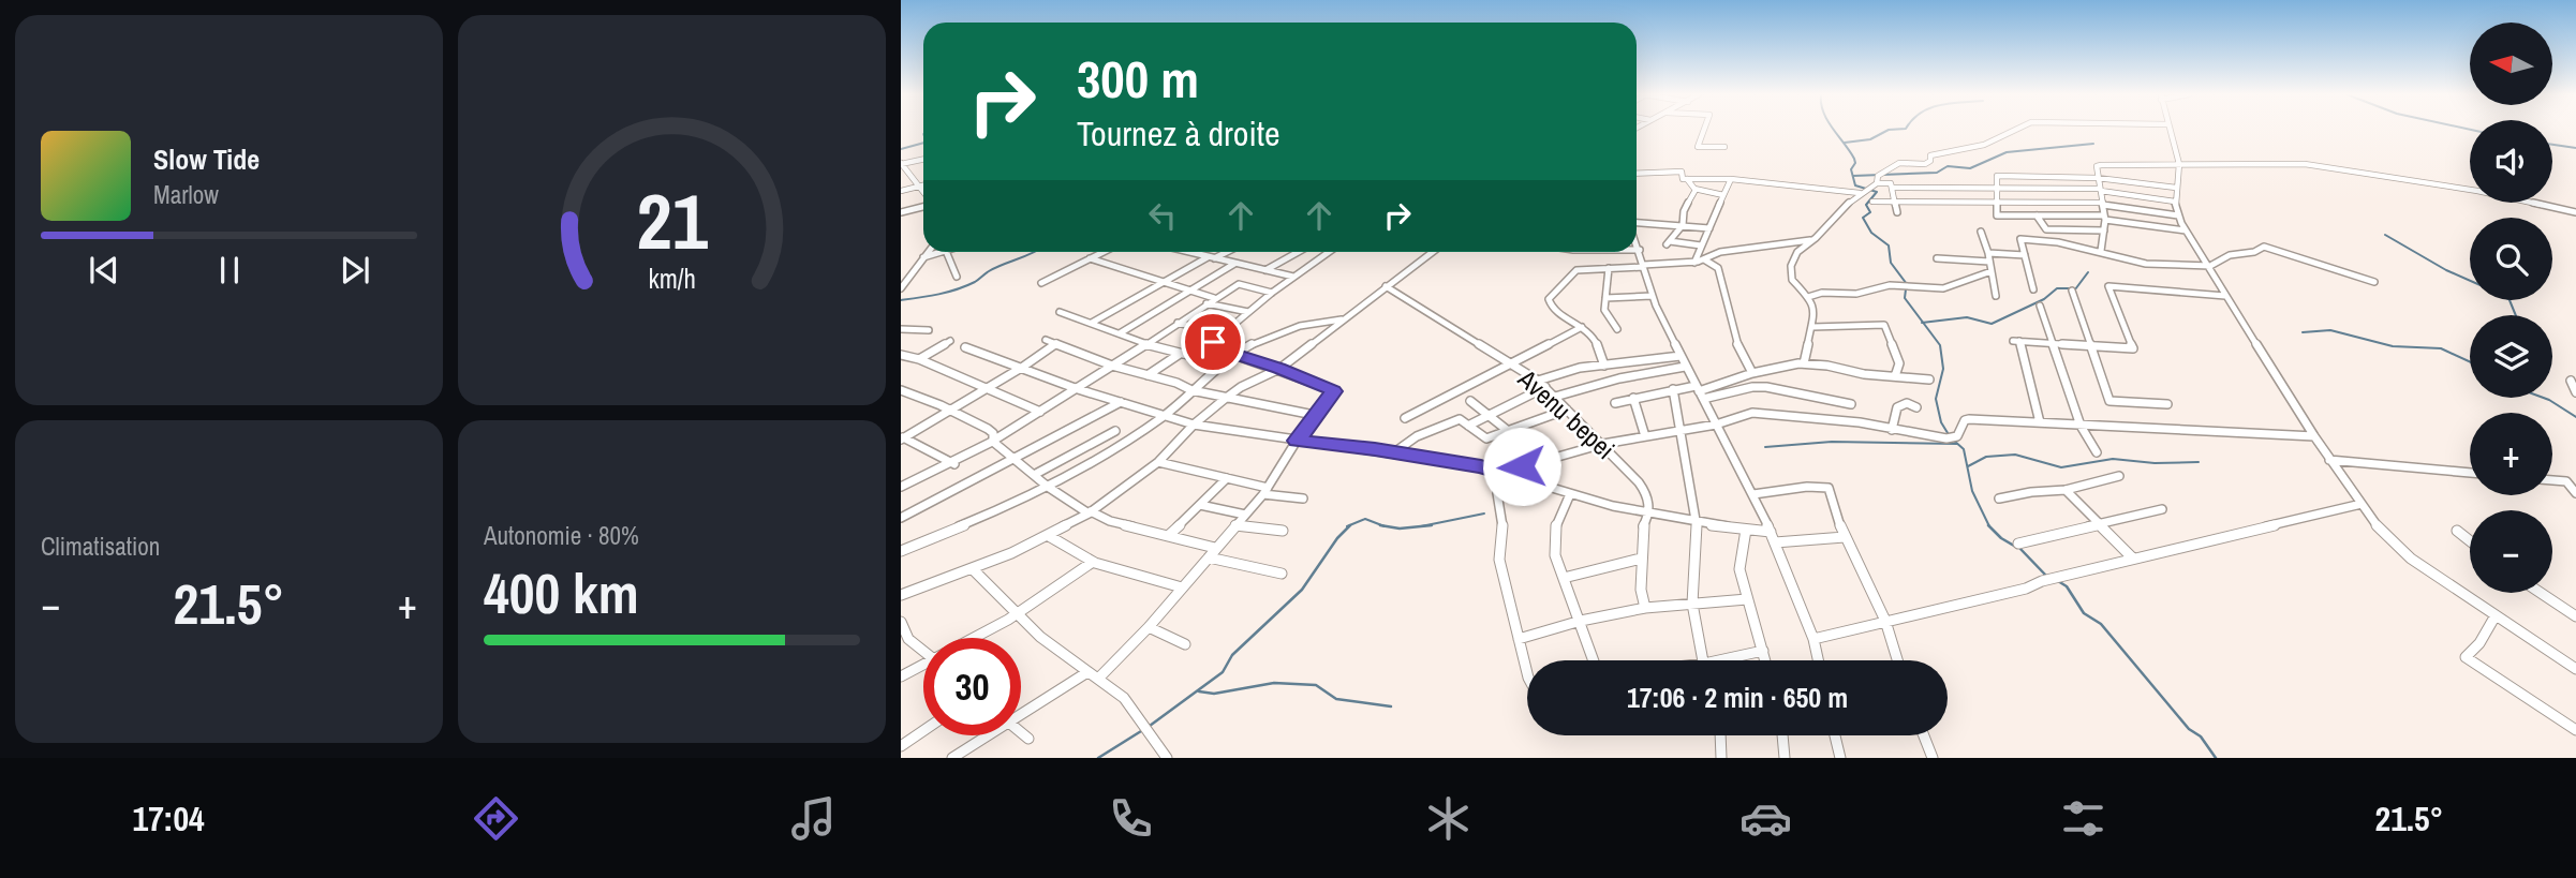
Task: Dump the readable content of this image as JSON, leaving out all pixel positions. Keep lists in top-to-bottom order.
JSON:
{
  "streets": {
    "street": ["Avenu bepei"]
  },
  "north": "left",
  "page": {
    "map_buttons": ["+", "−"],
    "turn": ["300 m", "Tournez à droite"],
    "song": ["Slow Tide", "Marlow"],
    "tile": [
      "Climatisation",
      ["Autonomie · 80%", "400 km"]
    ],
    "heat": ["−", "21.5°", "+"],
    "limit": "30",
    "trip": "17:06 · 2 min · 650 m",
    "tabs": ["17:04", "21.5°"],
    "gauge": ["21", "km/h"]
  }
}
